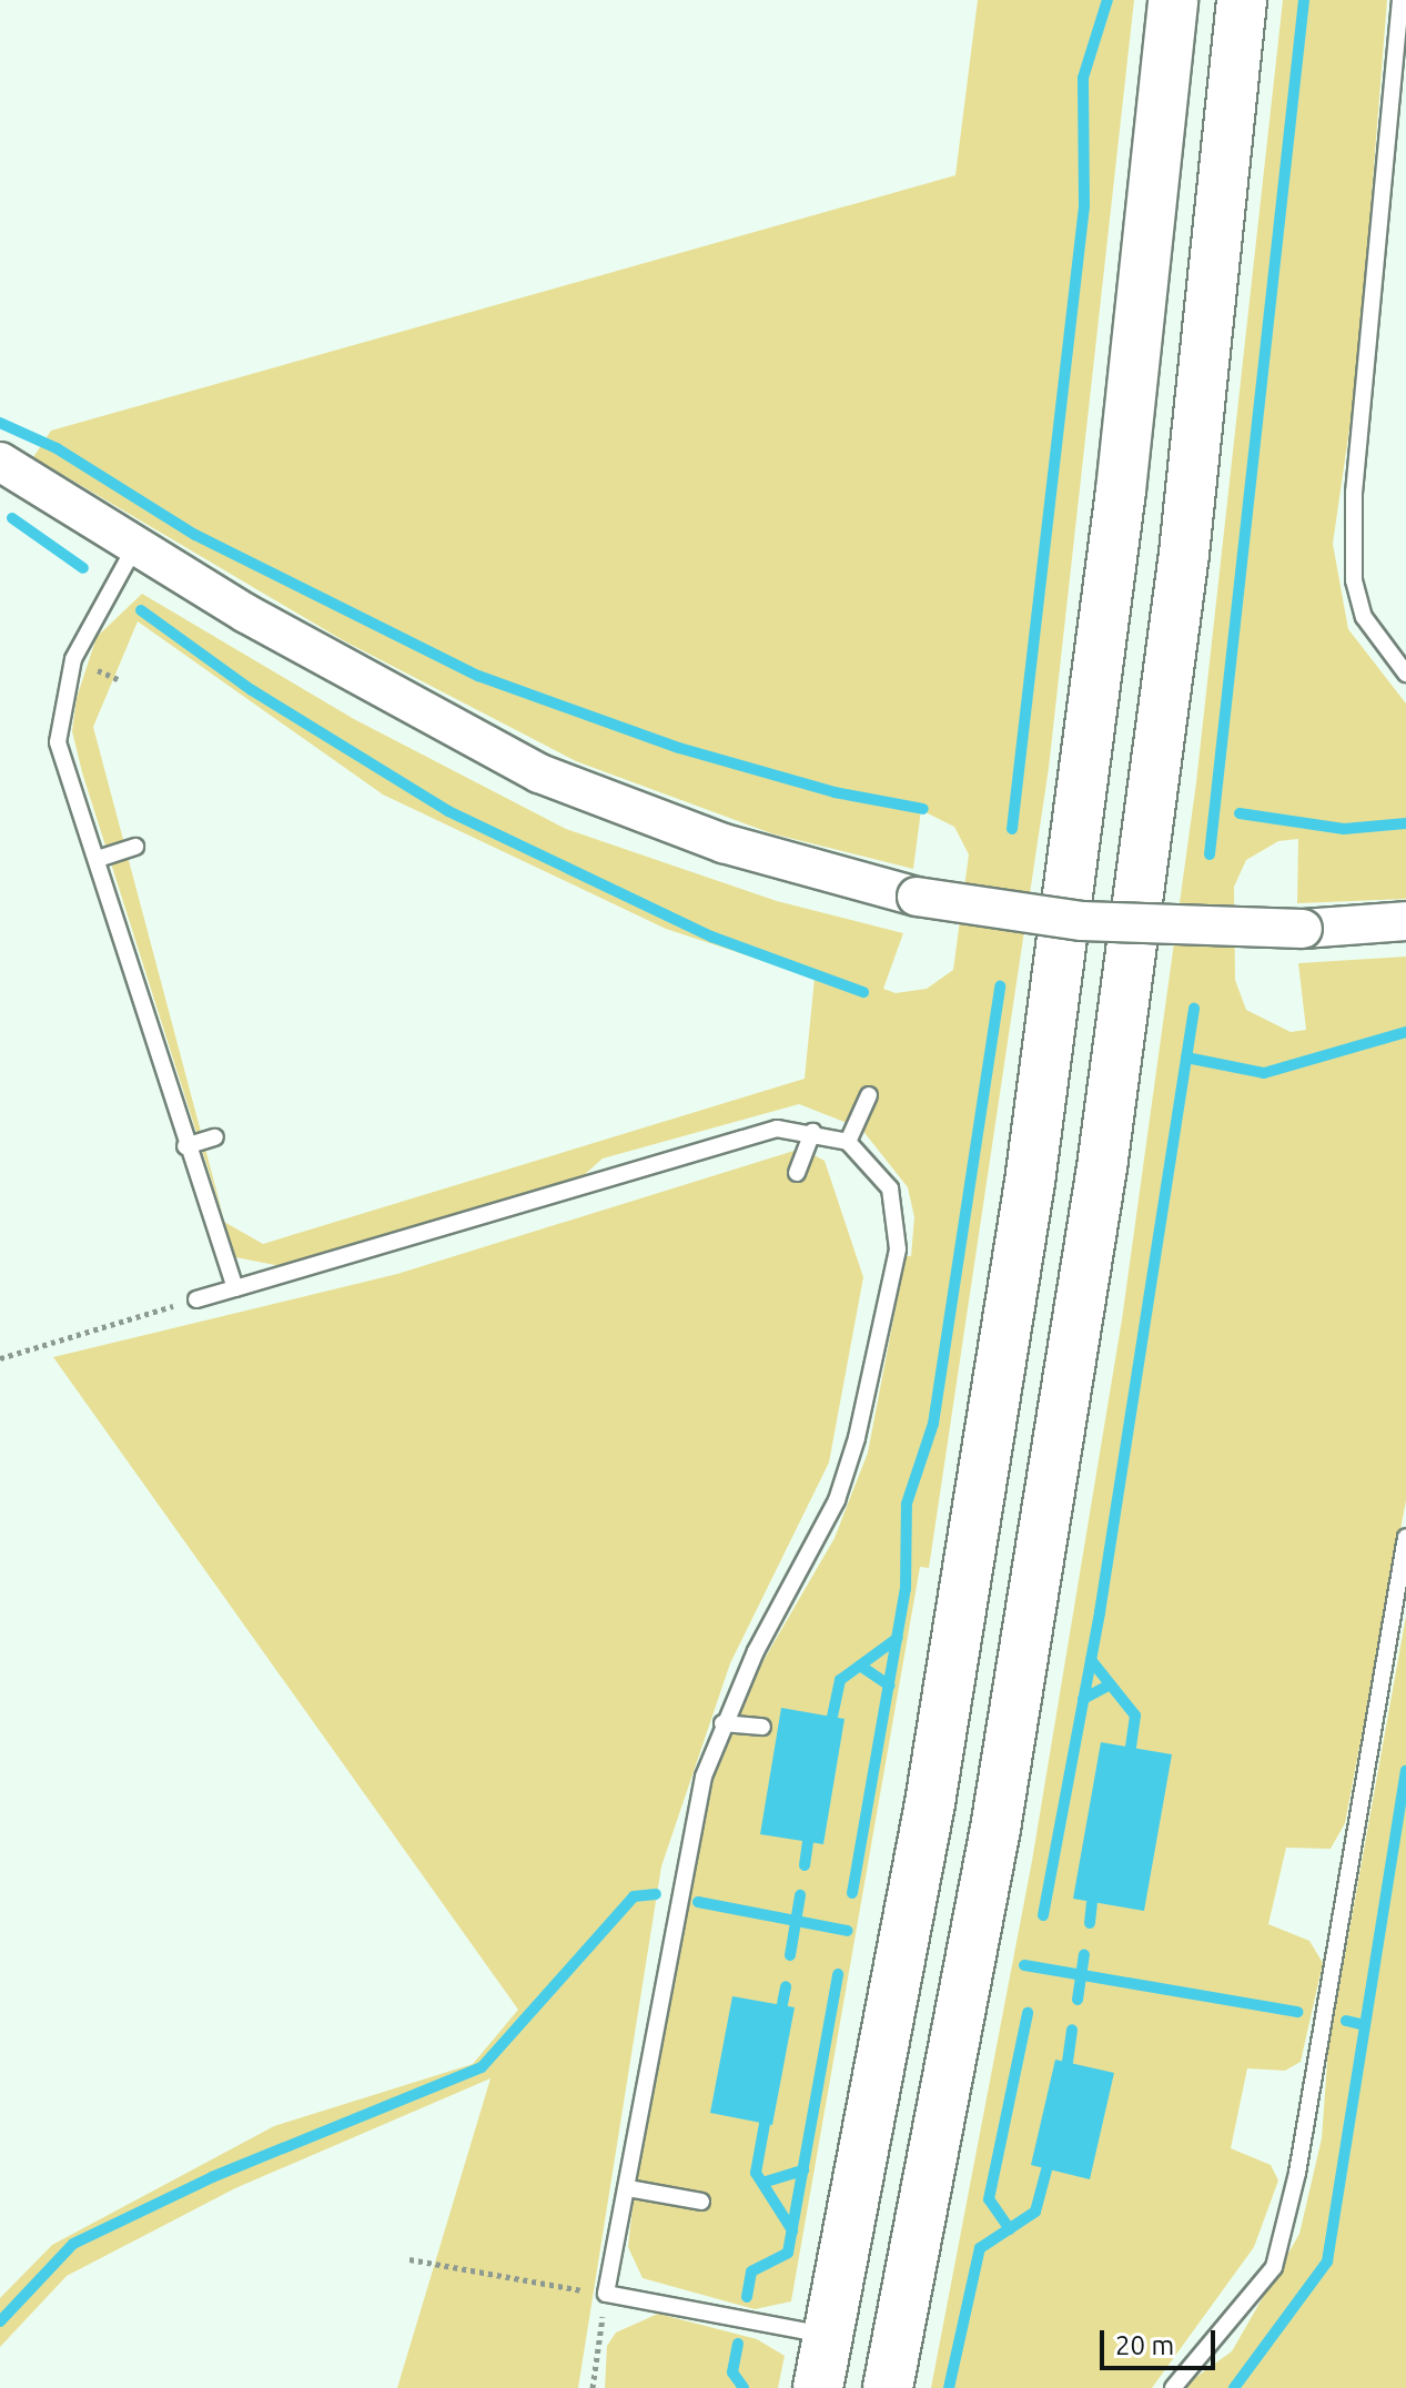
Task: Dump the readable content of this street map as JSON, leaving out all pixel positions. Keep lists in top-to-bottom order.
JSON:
{
  "scale_bar": "20 m"
}
